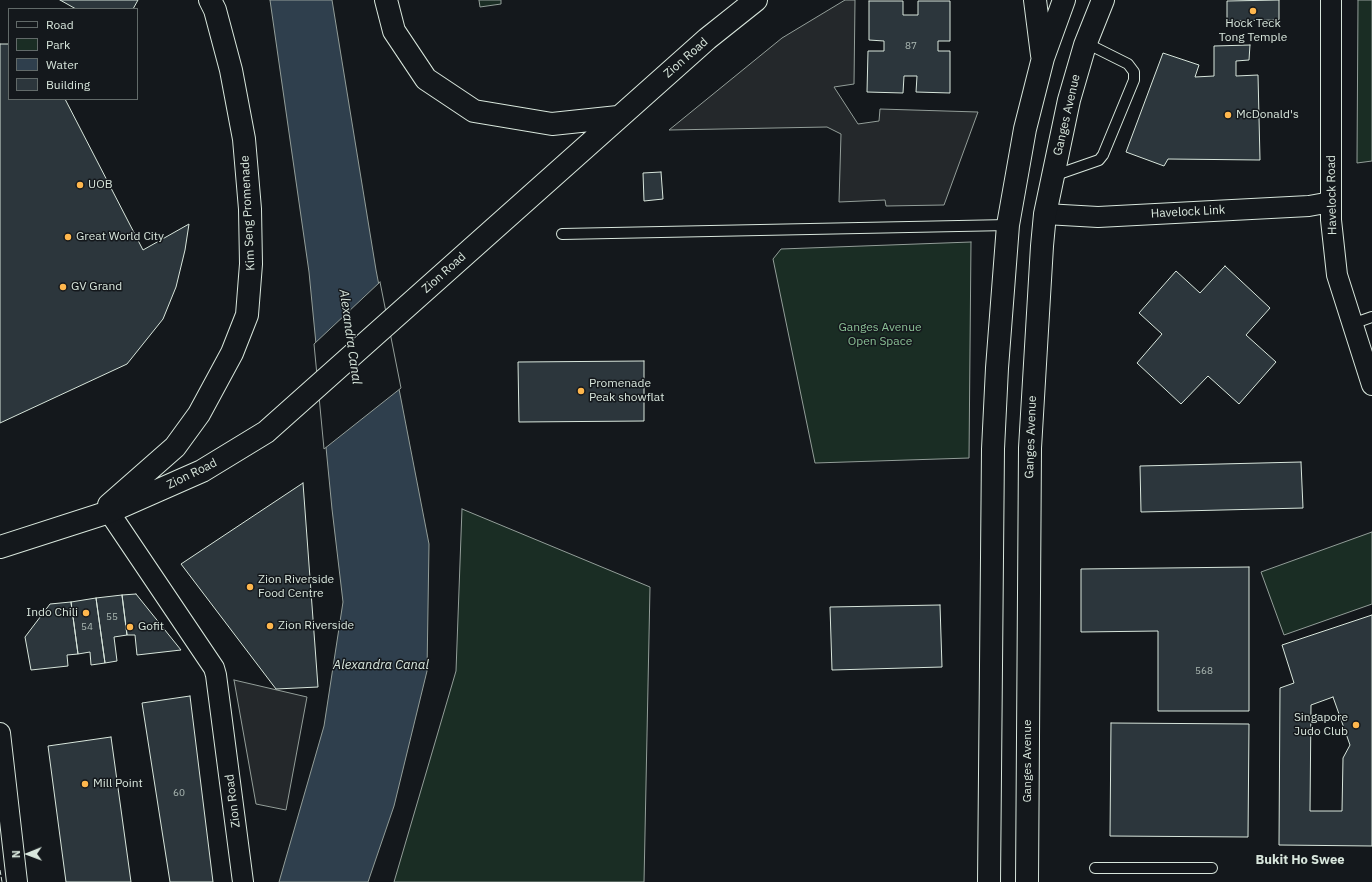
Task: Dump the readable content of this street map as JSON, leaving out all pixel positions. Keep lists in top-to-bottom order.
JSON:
{
  "streets": {
    "main road": ["Zion Road", "Ganges Avenue", "Kim Seng Promenade"],
    "street": ["Havelock Road", "Havelock Link"]
  },
  "crossings": [
    ["Zion Road", "Kim Seng Promenade"],
    ["Ganges Avenue", "Havelock Link"],
    ["Havelock Road", "Havelock Link"]
  ],
  "districts": ["Bukit Ho Swee"],
  "water": ["Alexandra Canal"],
  "parks": ["Ganges Avenue Open Space"],
  "places": [
    "Hock Teck Tong Temple",
    "McDonald's",
    "UOB",
    "Great World City",
    "GV Grand",
    "Promenade Peak showflat",
    "Zion Riverside Food Centre",
    "Indo Chili",
    "Zion Riverside",
    "Gofit",
    "Singapore Judo Club",
    "Mill Point"
  ],
  "house_numbers": [
    "87",
    "55",
    "54",
    "568",
    "60"
  ],
  "legend": [
    "Road",
    "Park",
    "Water",
    "Building"
  ],
  "north": "left"
}
